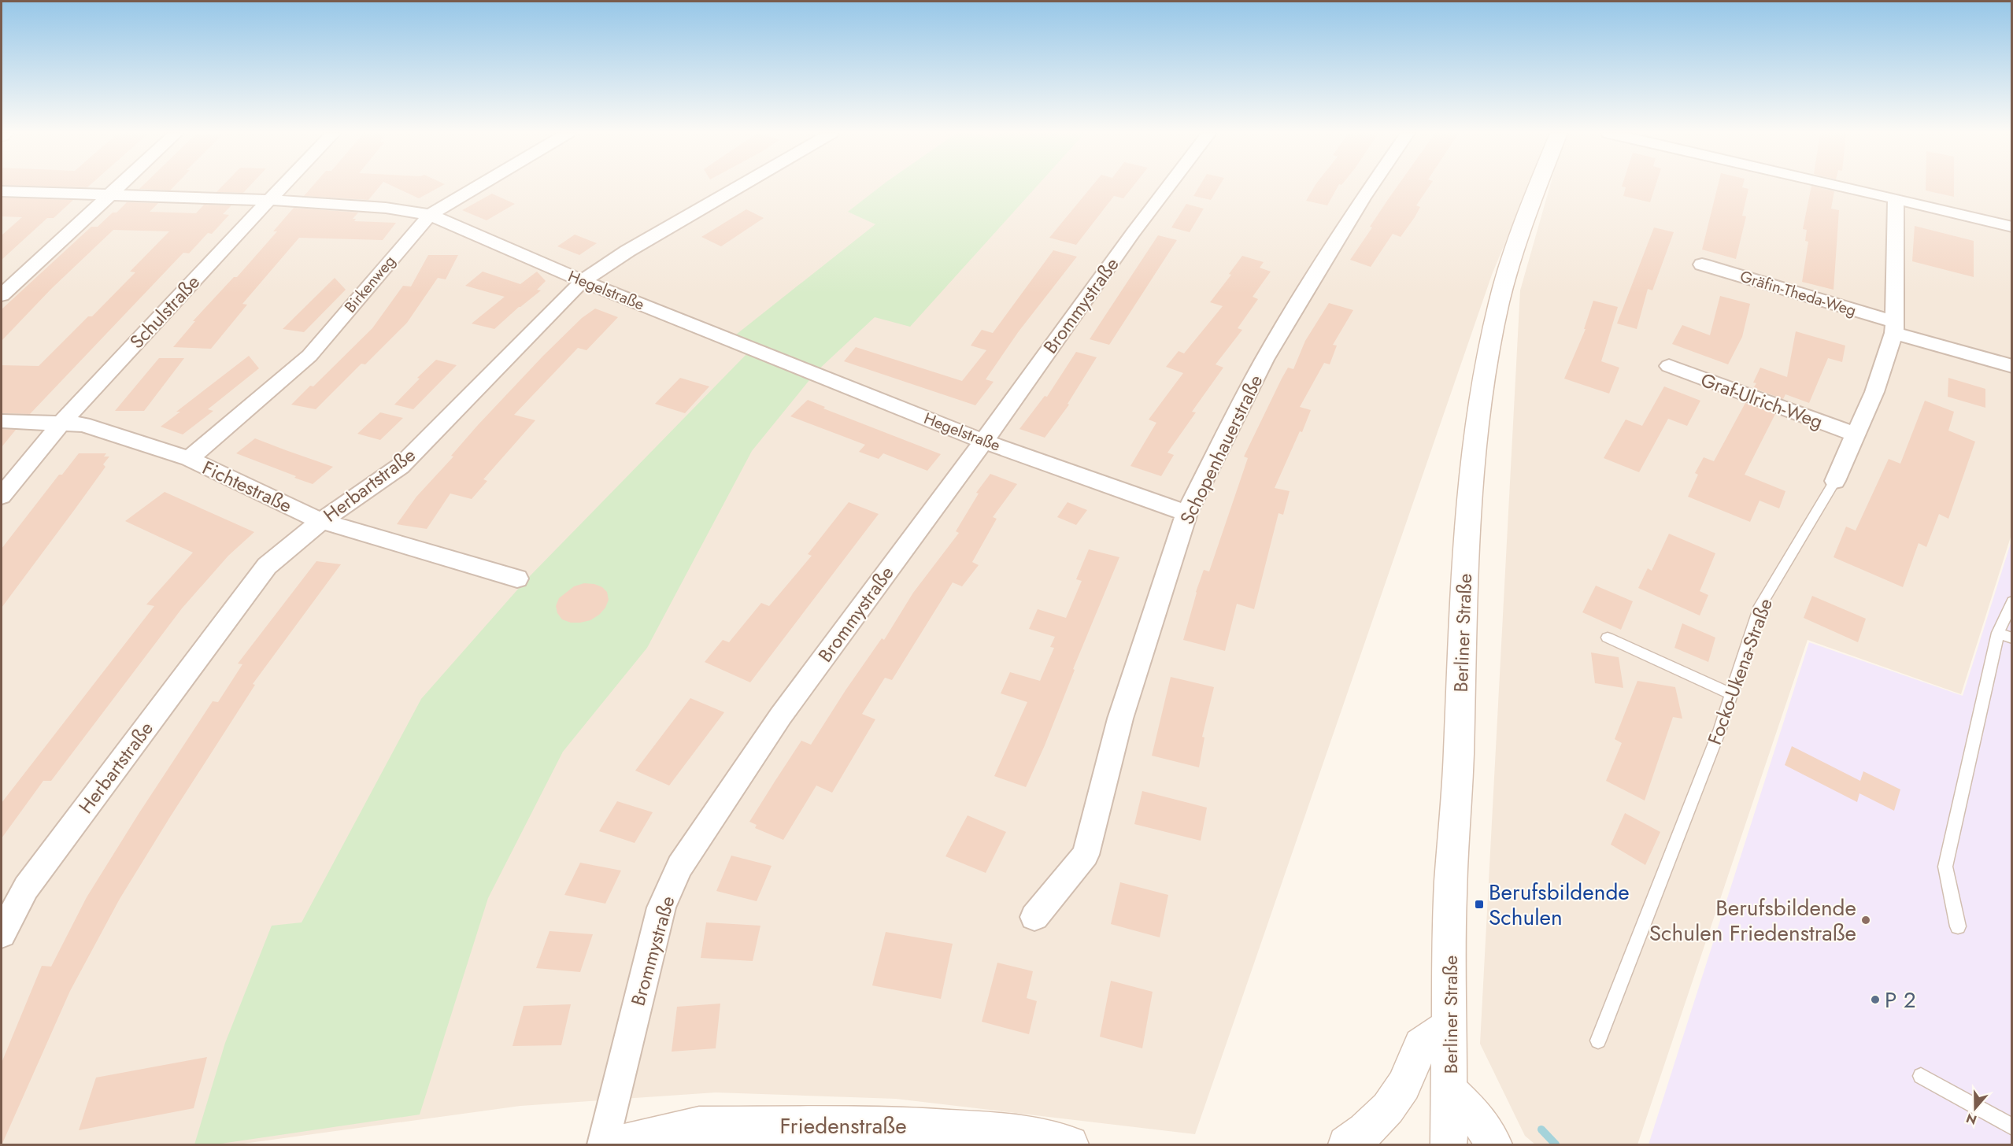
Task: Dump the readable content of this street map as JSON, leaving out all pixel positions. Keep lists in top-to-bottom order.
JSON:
{
  "streets": {
    "main road": ["Berliner Straße", "Friedenstraße"],
    "street": [
      "Birkenweg",
      "Hegelstraße",
      "Gräfin-Theda-Weg",
      "Brommystraße",
      "Schulstraße",
      "Graf-Ulrich-Weg",
      "Schopenhauerstraße",
      "Herbartstraße",
      "Fichtestraße",
      "Focko-Ukena-Straße"
    ]
  },
  "crossings": [
    ["Birkenweg", "Hegelstraße"],
    ["Birkenweg", "Fichtestraße"],
    ["Hegelstraße", "Brommystraße"],
    ["Hegelstraße", "Schulstraße"],
    ["Hegelstraße", "Schopenhauerstraße"],
    ["Hegelstraße", "Herbartstraße"],
    ["Gräfin-Theda-Weg", "Focko-Ukena-Straße"],
    ["Schulstraße", "Fichtestraße"],
    ["Graf-Ulrich-Weg", "Focko-Ukena-Straße"],
    ["Herbartstraße", "Fichtestraße"]
  ],
  "places": {
    "transit": ["Berufsbildende Schulen"],
    "other": ["Berufsbildende Schulen Friedenstraße", "P 2"]
  },
  "north": "bottom"
}
